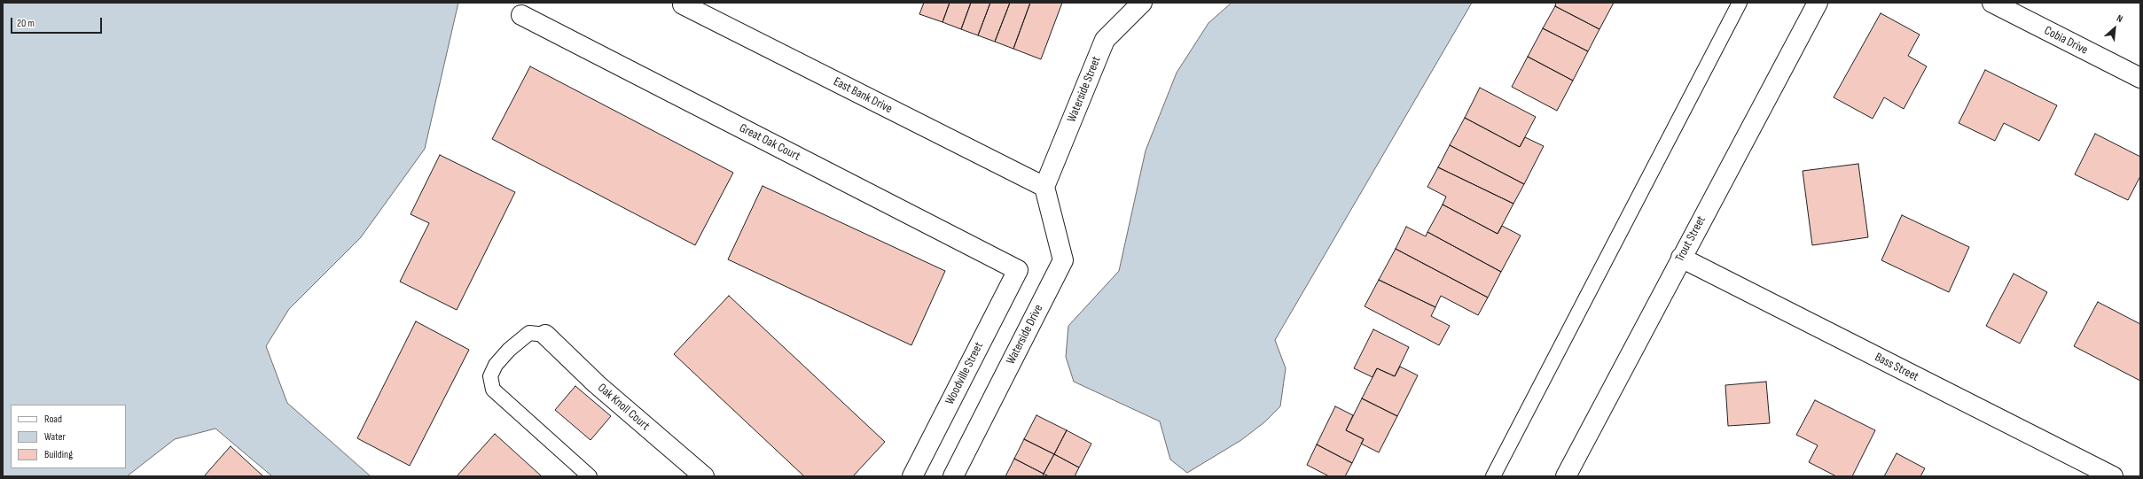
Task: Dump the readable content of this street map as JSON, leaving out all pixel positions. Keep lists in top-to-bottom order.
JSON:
{
  "streets": {
    "street": [
      "Cobia Drive",
      "Waterside Street",
      "East Bank Drive",
      "Great Oak Court",
      "Trout Street",
      "Waterside Drive",
      "Bass Street",
      "Woodville Street",
      "Oak Knoll Court"
    ]
  },
  "crossings": [
    ["Waterside Street", "East Bank Drive"],
    ["Waterside Street", "Waterside Drive"],
    ["East Bank Drive", "Waterside Drive"],
    ["Great Oak Court", "Woodville Street"],
    ["Trout Street", "Bass Street"]
  ],
  "legend": ["Road", "Water", "Building"],
  "scale_bar": "20 m",
  "north": "top right"
}
